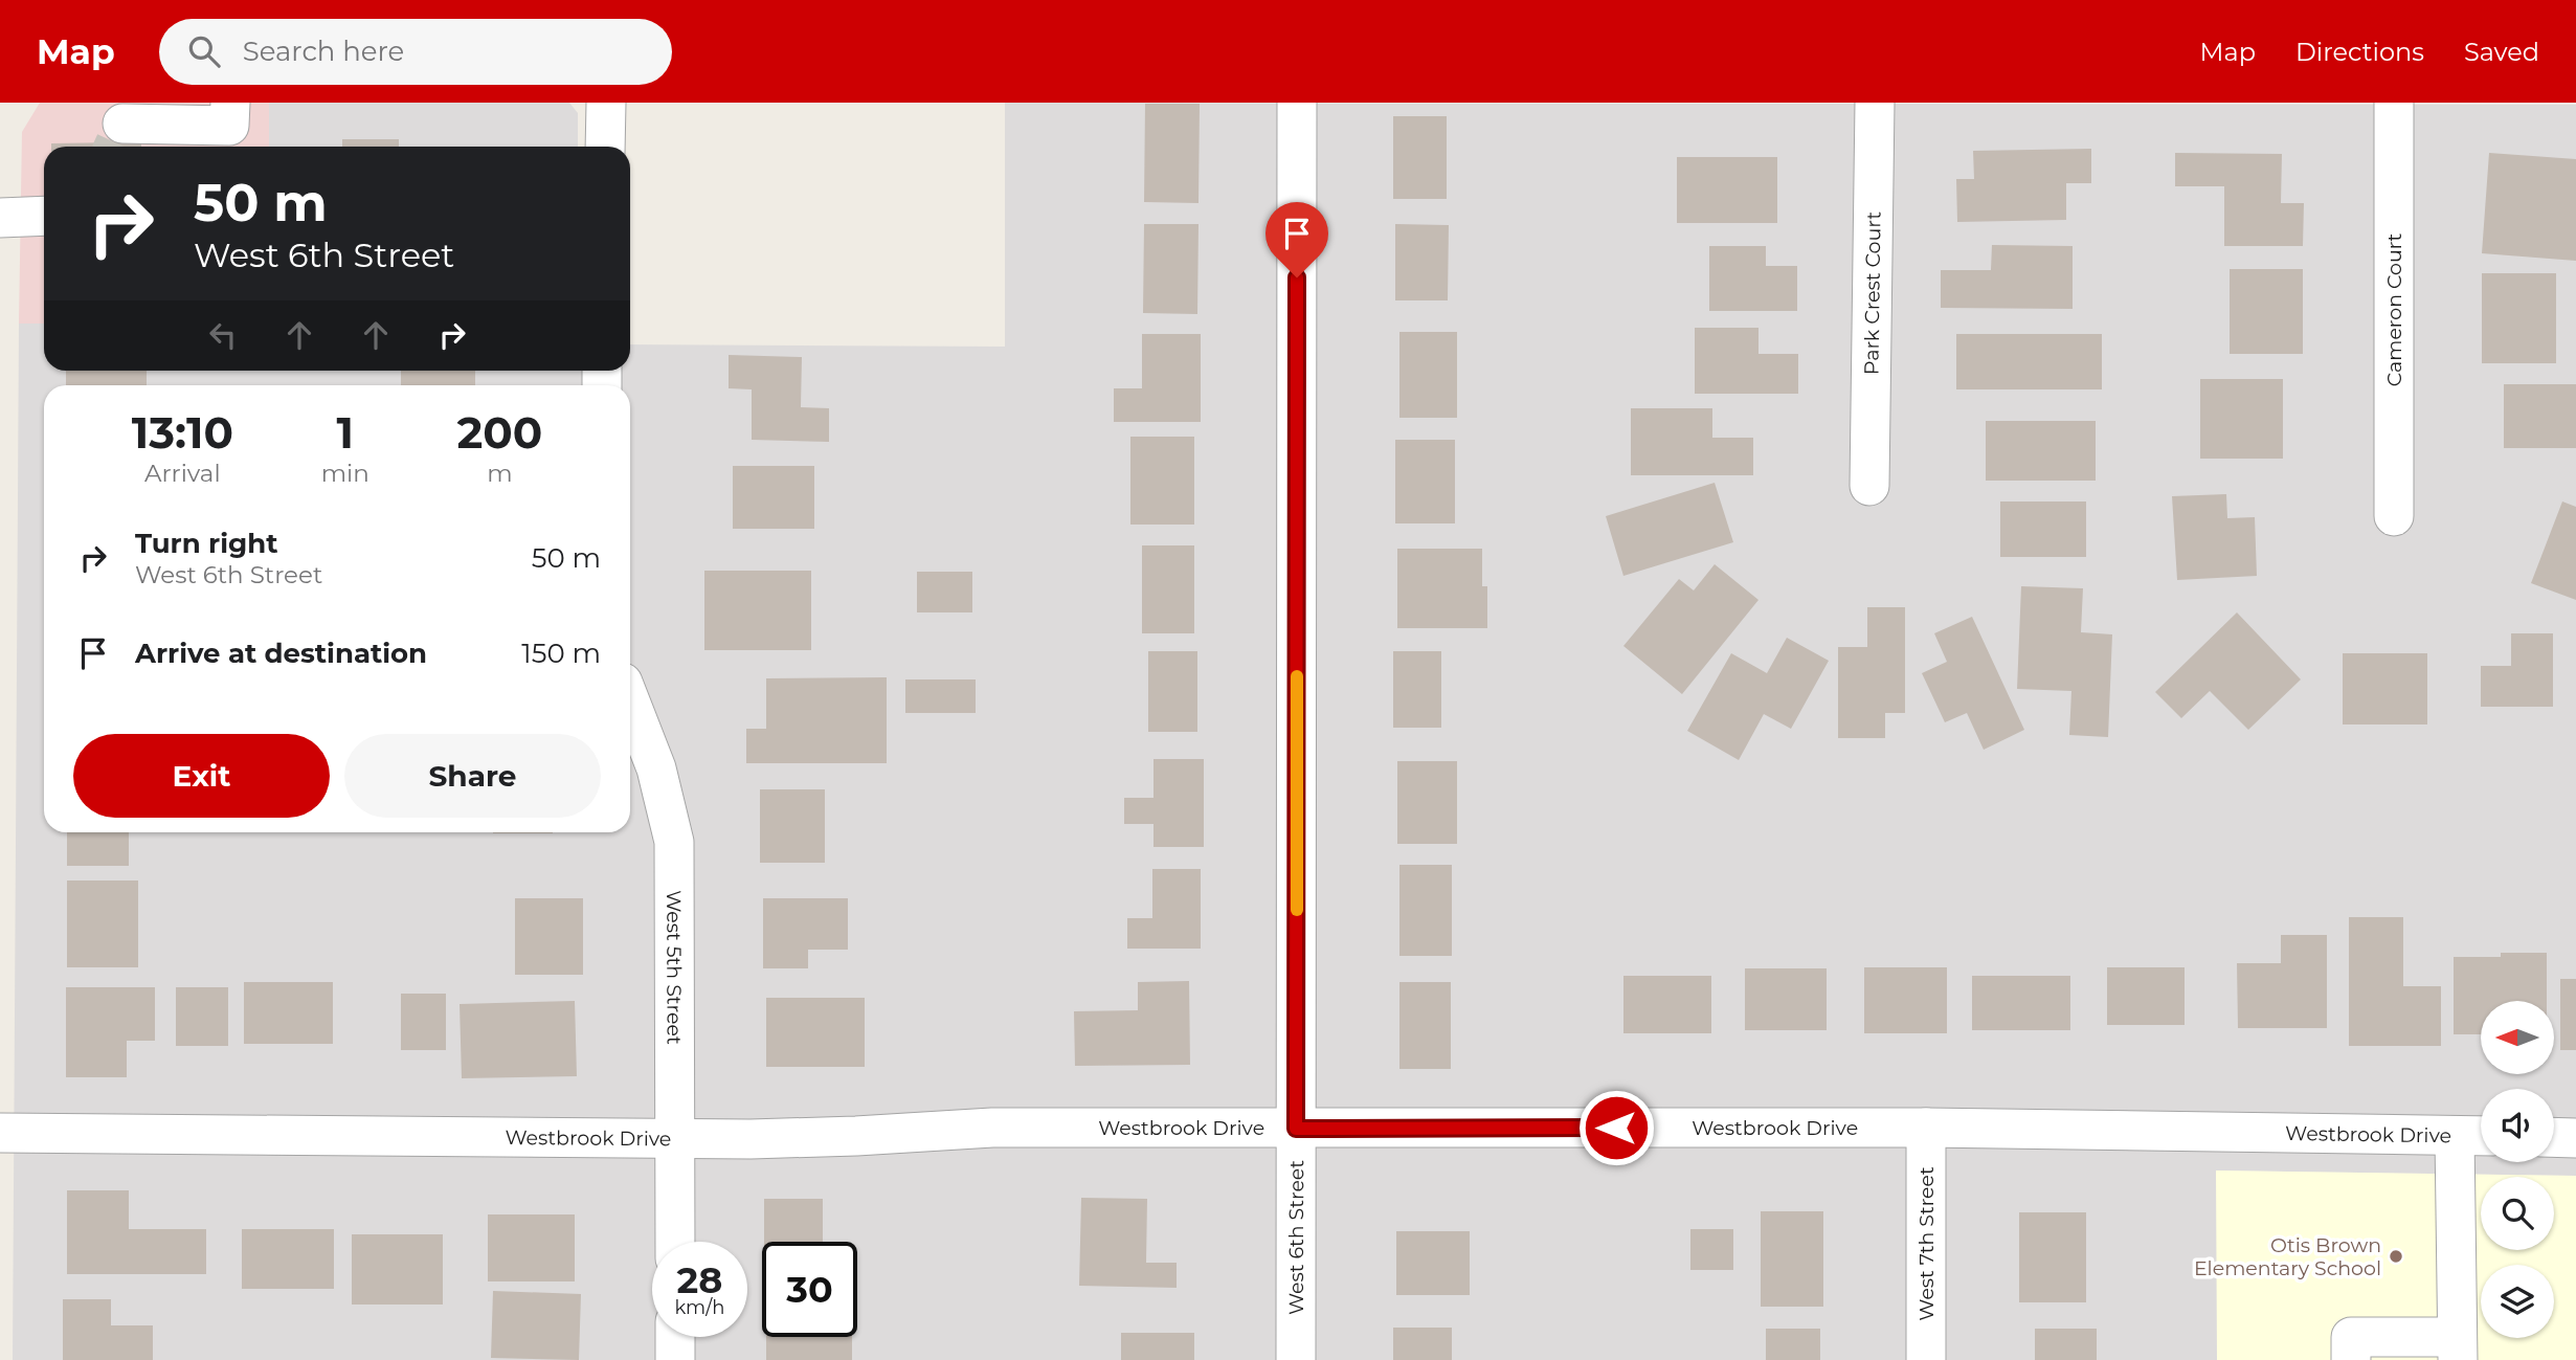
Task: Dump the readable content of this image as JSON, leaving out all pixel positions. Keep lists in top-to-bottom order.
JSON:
{
  "streets": {
    "street": [
      "Park Crest Court",
      "Cameron Court",
      "West 5th Street",
      "Westbrook Drive",
      "West 6th Street",
      "West 7th Street"
    ]
  },
  "crossings": [
    ["West 5th Street", "Westbrook Drive"],
    ["Westbrook Drive", "West 6th Street"],
    ["Westbrook Drive", "West 7th Street"]
  ],
  "places": ["Otis Brown Elementary School"],
  "north": "left",
  "page": {
    "header": "Map",
    "search": "Search here",
    "nav": ["Map", "Directions", "Saved"],
    "turn": ["50 m", "West 6th Street"],
    "eta": [
      "13:10",
      "Arrival",
      "1",
      "min",
      "200",
      "m"
    ],
    "list": [
      {
        "name": "Turn right",
        "note": "West 6th Street",
        "value": "50 m"
      },
      {
        "name": "Arrive at destination",
        "value": "150 m"
      }
    ],
    "buttons": ["Exit", "Share"],
    "speed": "28 km/h",
    "limit": "30"
  }
}
